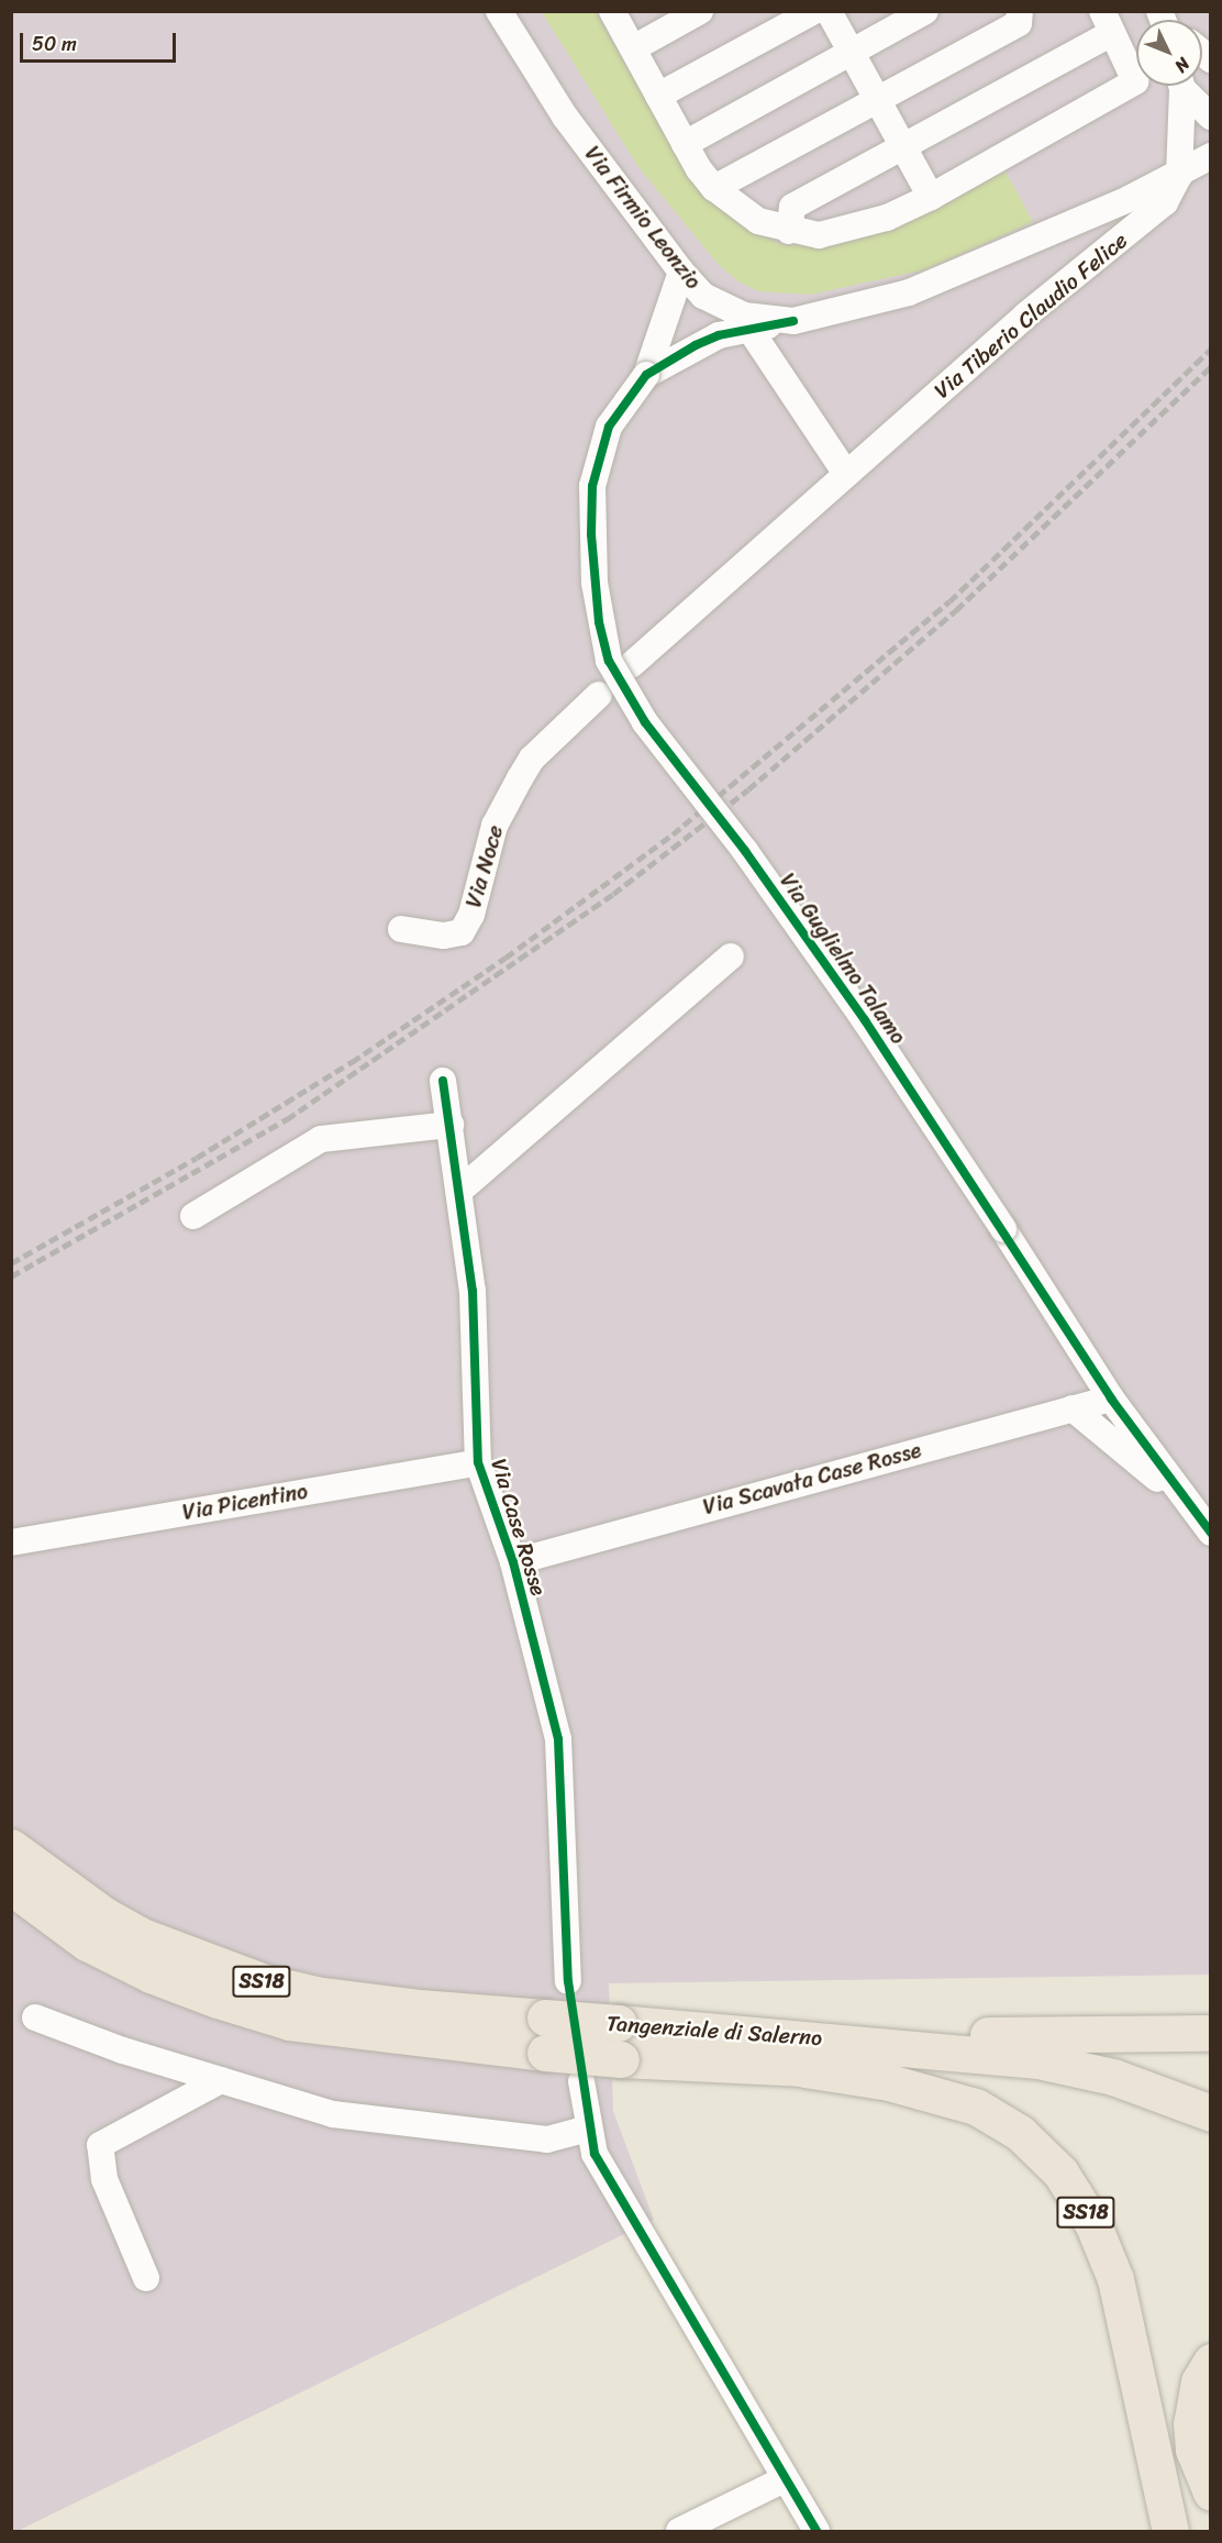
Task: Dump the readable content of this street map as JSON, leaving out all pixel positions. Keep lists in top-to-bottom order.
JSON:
{
  "streets": {
    "highway": ["SS18", "Tangenziale di Salerno"],
    "street": [
      "Via Firmio Leonzio",
      "Via Tiberio Claudio Felice",
      "Via Noce",
      "Via Guglielmo Talamo",
      "Via Scavata Case Rosse",
      "Via Picentino",
      "Via Case Rosse"
    ]
  },
  "crossings": [
    ["Via Firmio Leonzio", "Via Tiberio Claudio Felice"],
    ["Via Guglielmo Talamo", "Via Scavata Case Rosse"],
    ["Via Scavata Case Rosse", "Via Case Rosse"],
    ["Via Picentino", "Via Case Rosse"],
    ["SS18", "Tangenziale di Salerno"]
  ],
  "scale_bar": "50 m",
  "north": "bottom right"
}
